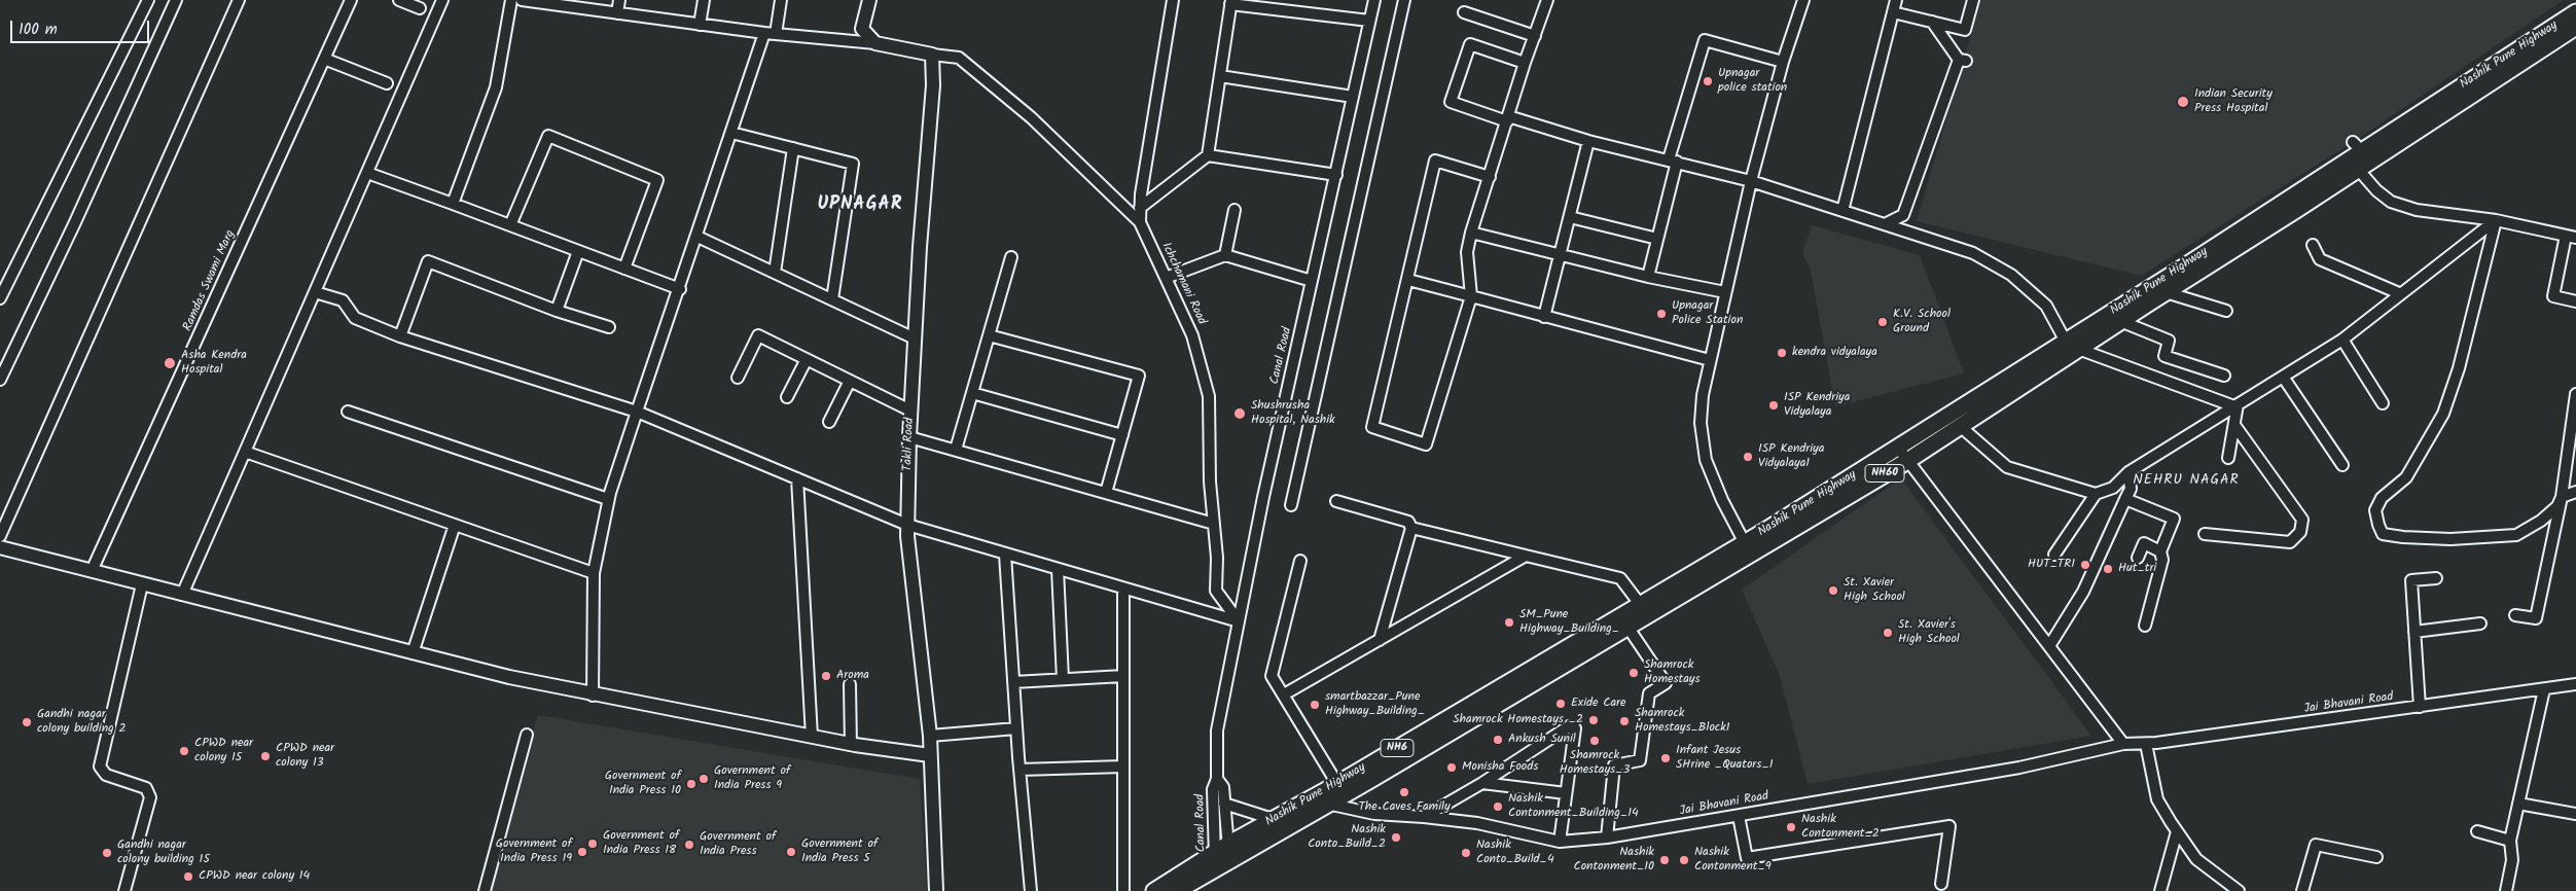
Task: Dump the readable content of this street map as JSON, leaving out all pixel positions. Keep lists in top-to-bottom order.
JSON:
{
  "streets": {
    "highway": ["Nashik Pune Highway", "NH60", "NH6"],
    "main road": ["Takli Road"],
    "street": [
      "Ramdas Swami Marg",
      "Ichchamani Road",
      "Canal Road",
      "Jai Bhavani Road"
    ]
  },
  "crossings": [
    ["Nashik Pune Highway", "Canal Road"],
    ["Nashik Pune Highway", "Jai Bhavani Road"],
    ["Ichchamani Road", "Canal Road"],
    ["Ichchamani Road", "Takli Road"]
  ],
  "districts": ["UPNAGAR", "NEHRU NAGAR"],
  "places": [
    "Upnagar police station",
    "Indian Security Press Hospital",
    "Upnagar Police Station",
    "K.V. School Ground",
    "kendra vidyalaya",
    "Asha Kendra Hospital",
    "ISP Kendriya Vidyalaya",
    "Shushrusha Hospital, Nashik",
    "ISP Kendriya Vidyalaya1",
    "HUT_TRI",
    "Hut_tri",
    "St. Xavier High School",
    "SM_Pune Highway_Building_",
    "St. Xavier's High School",
    "Shamrock Homestays",
    "Aroma",
    "Exide Care",
    "smartbazzar_Pune Highway_Building_",
    "Shamrock Homestays _2",
    "Shamrock Homestays_Block1",
    "Gandhi nagar colony building 2",
    "Ankush Sunil",
    "Shamrock Homestays_3",
    "CPWD near colony 15",
    "CPWD near colony 13",
    "Infant Jesus SHrine _Quators_1",
    "Monisha Foods",
    "Government of India Press 9",
    "Government of India Press 10",
    "The Caves Family",
    "Nashik Contonment_Building_14",
    "Nashik Contonment_2",
    "Nashik Conto_Build_2",
    "Government of India Press 18",
    "Government of India Press",
    "Government of India Press 19",
    "Government of India Press 5",
    "Gandhi nagar colony building 15",
    "Nashik Conto_Build_4",
    "Nashik Contonment_10",
    "Nashik Contonment_9",
    "CPWD near colony 14"
  ],
  "scale_bar": "100 m"
}
